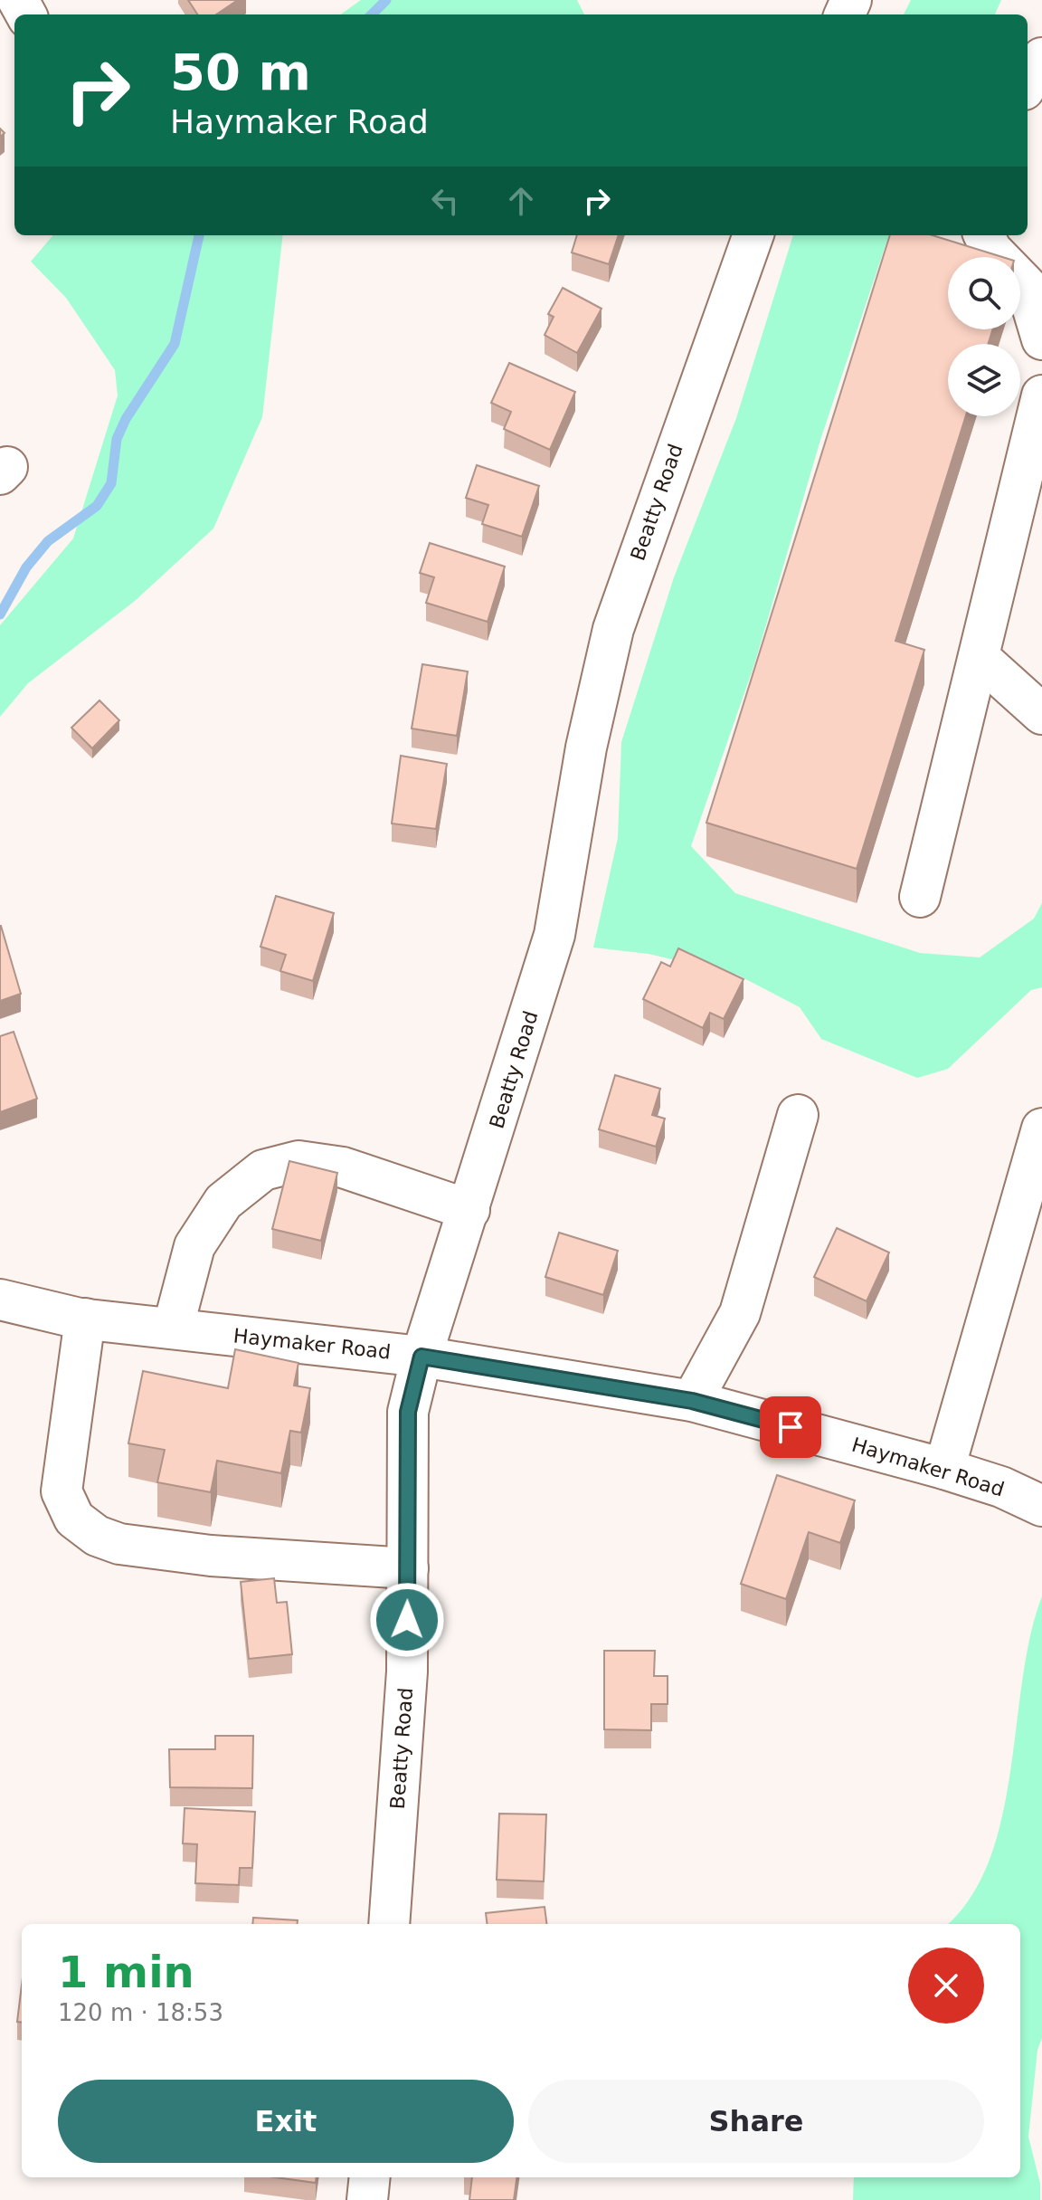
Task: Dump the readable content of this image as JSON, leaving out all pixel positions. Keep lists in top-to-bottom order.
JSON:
{
  "streets": {
    "street": ["Beatty Road", "Haymaker Road"]
  },
  "crossings": [
    ["Beatty Road", "Haymaker Road"]
  ],
  "page": {
    "turn": ["50 m", "Haymaker Road"],
    "heading": ["1 min", "120 m · 18:53"],
    "buttons": ["Exit", "Share"]
  }
}
